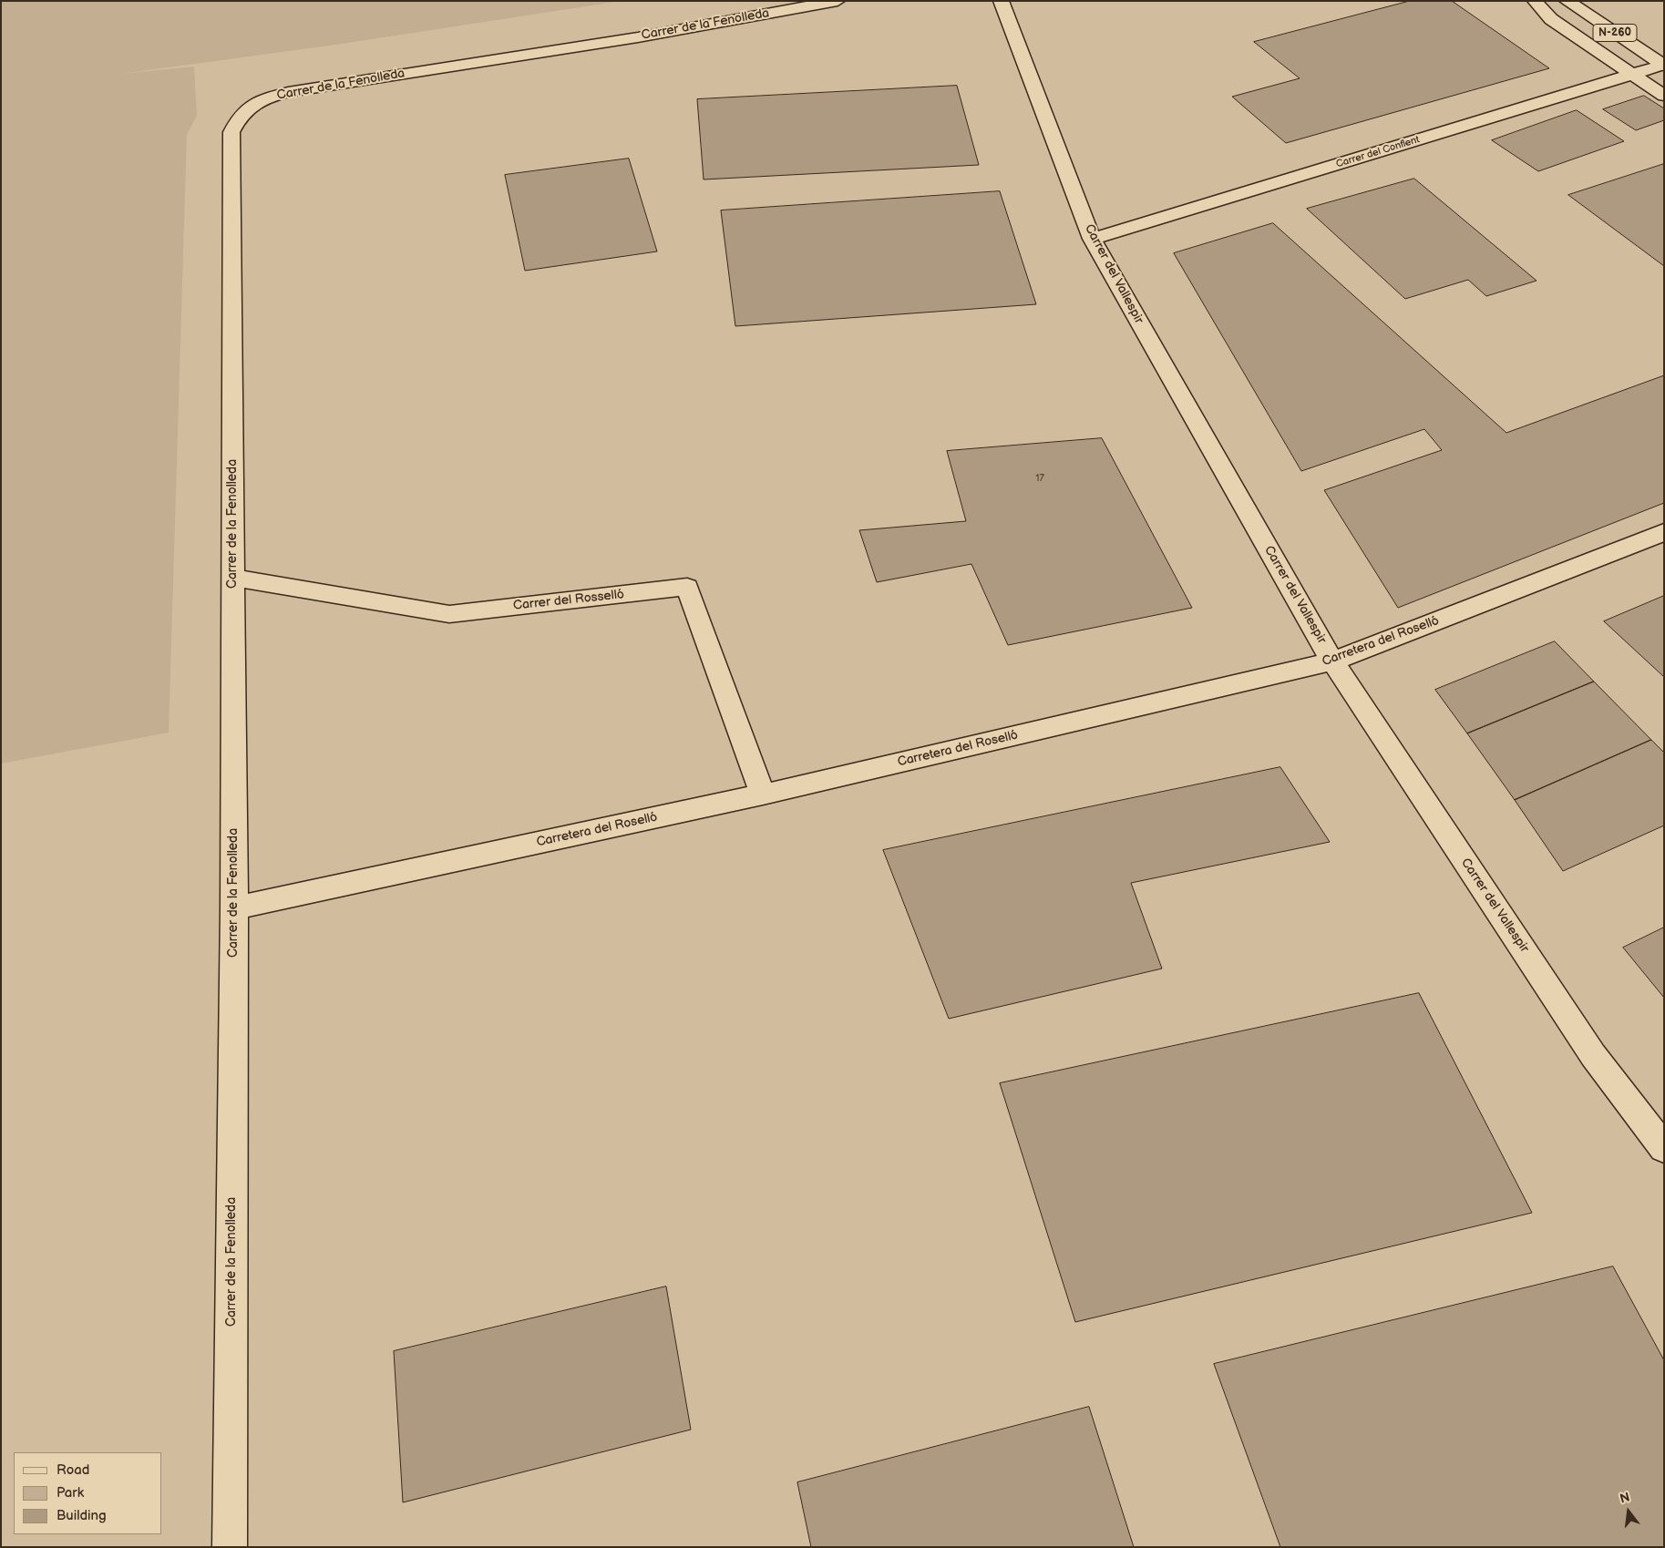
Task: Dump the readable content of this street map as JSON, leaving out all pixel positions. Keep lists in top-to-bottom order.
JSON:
{
  "streets": {
    "street": [
      "Carrer de la Fenolleda",
      "N-260",
      "Carrer del Conflent",
      "Carrer del Vallespir",
      "Carrer del Rosselló",
      "Carretera del Roselló"
    ]
  },
  "crossings": [
    ["Carrer de la Fenolleda", "Carrer del Rosselló"],
    ["Carrer de la Fenolleda", "Carretera del Roselló"],
    ["N-260", "Carrer del Conflent"],
    ["Carrer del Conflent", "Carrer del Vallespir"],
    ["Carrer del Vallespir", "Carretera del Roselló"],
    ["Carrer del Rosselló", "Carretera del Roselló"]
  ],
  "house_numbers": ["17"],
  "legend": ["Road", "Park", "Building"],
  "north": "top"
}
